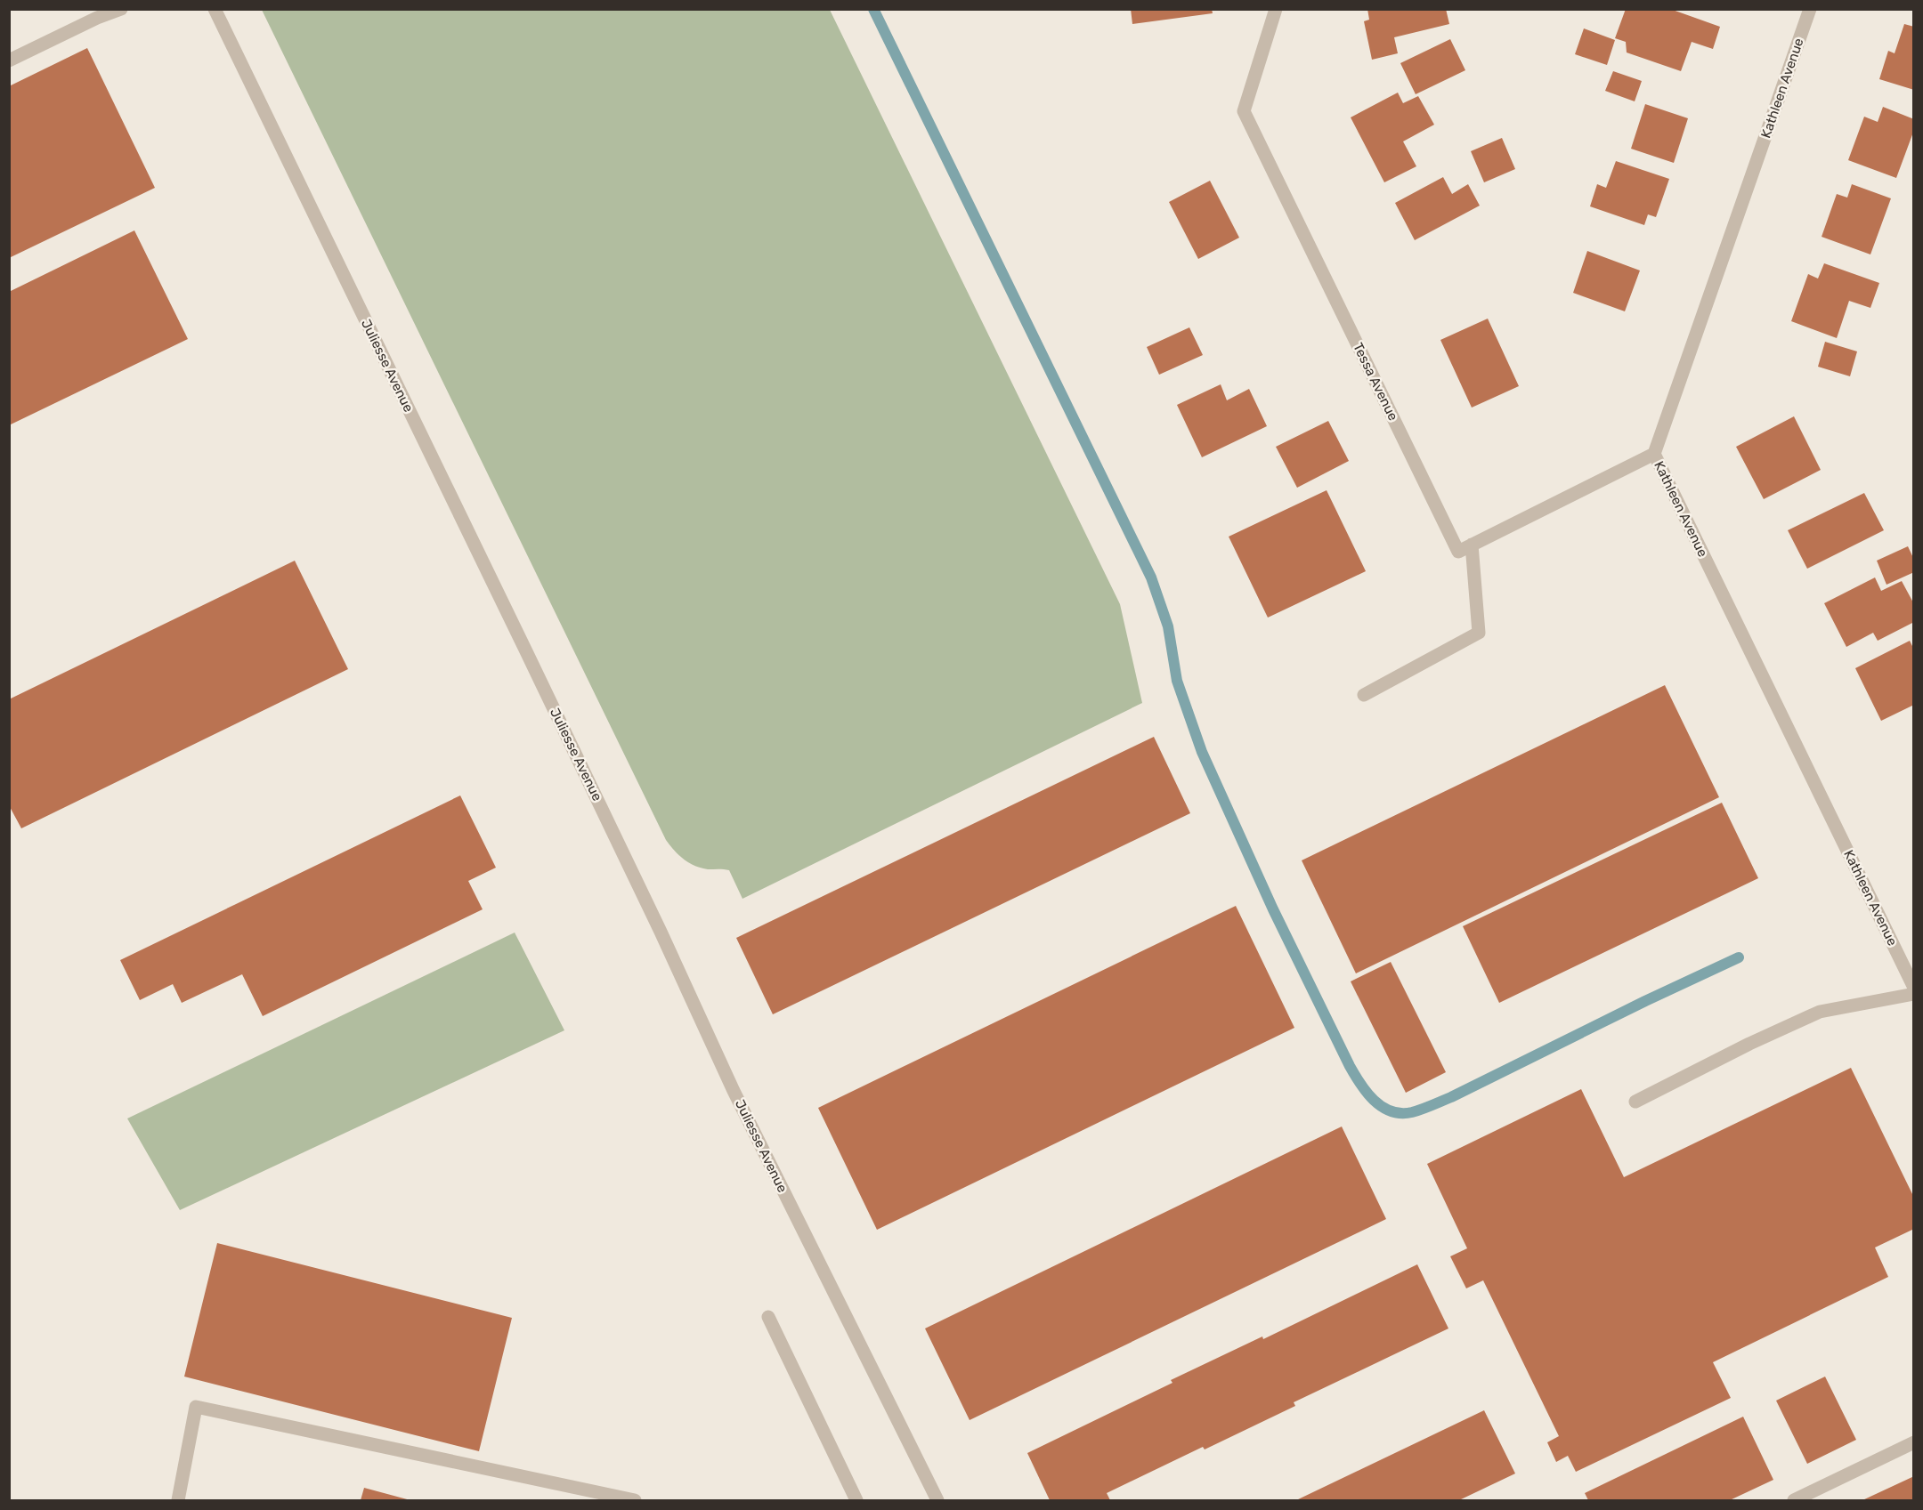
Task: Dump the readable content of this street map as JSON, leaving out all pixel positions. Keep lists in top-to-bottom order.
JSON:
{
  "streets": {
    "street": ["Kathleen Avenue", "Juliesse Avenue", "Tessa Avenue"]
  }
}
